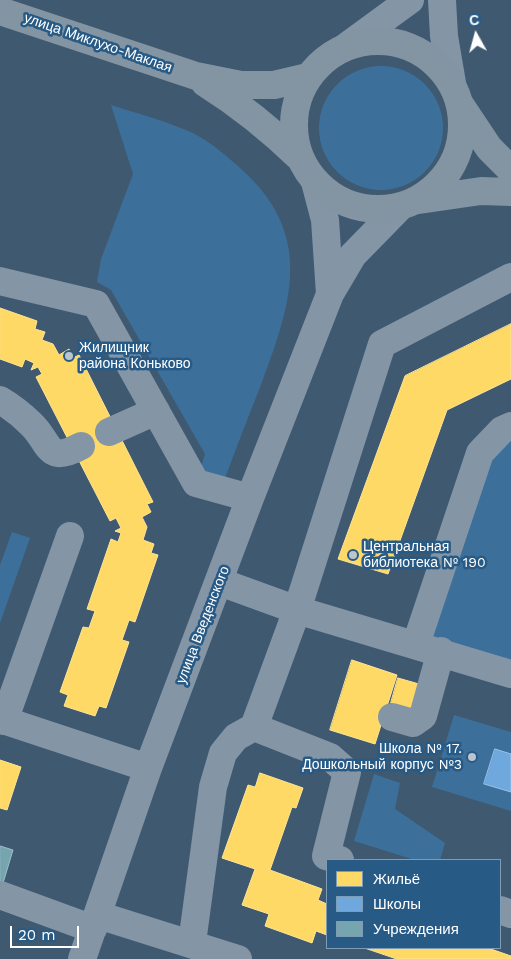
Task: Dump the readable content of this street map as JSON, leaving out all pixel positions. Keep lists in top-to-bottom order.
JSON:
{
  "streets": {
    "main road": ["улица Миклухо-Маклая"],
    "street": ["улица Введенского"]
  },
  "crossings": [
    ["улица Миклухо-Маклая", "улица Введенского"]
  ],
  "places": ["Жилищник района Коньково", "Центральная библиотека № 190", "Школа № 17. Дошкольный корпус №3"],
  "legend": ["Жильё", "Школы", "Учреждения"],
  "scale_bar": "20 m",
  "north": "top"
}
